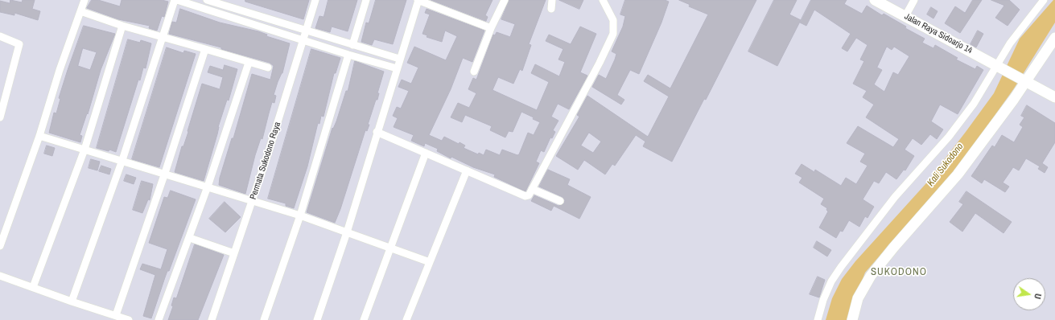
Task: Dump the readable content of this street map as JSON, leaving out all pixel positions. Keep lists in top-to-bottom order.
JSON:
{
  "streets": {
    "main road": ["Jalan Raya Sidoarjo 14"],
    "street": ["Permata Sukodono Raya"]
  },
  "districts": ["SUKODONO"],
  "water": ["Kali Sukodono"],
  "north": "right"
}
